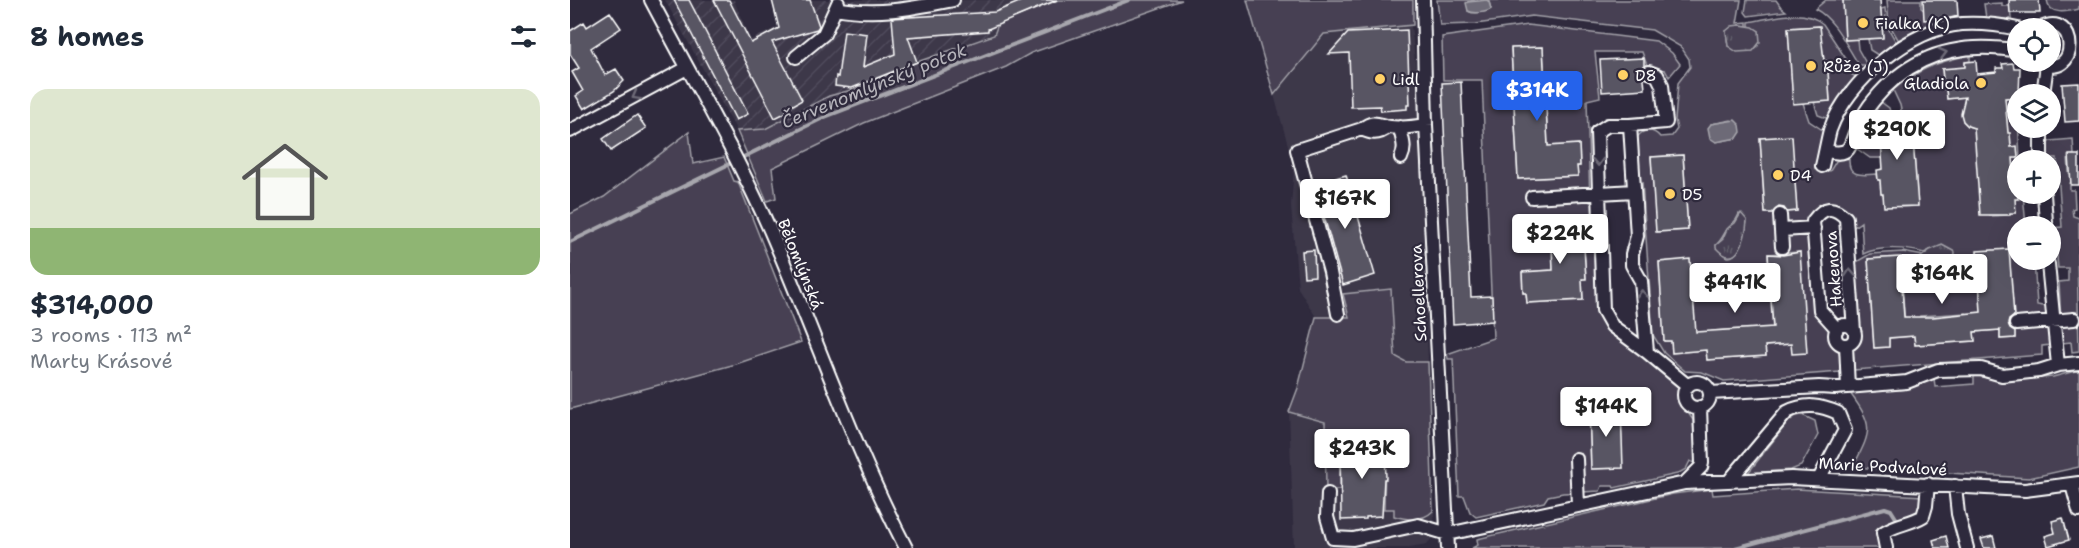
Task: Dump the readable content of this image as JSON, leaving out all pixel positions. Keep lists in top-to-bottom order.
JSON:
{
  "streets": {
    "street": [
      "Bělomlýnská",
      "Hakenova",
      "Schoellerova",
      "Marie Podvalové"
    ]
  },
  "crossings": [
    ["Schoellerova", "Marie Podvalové"]
  ],
  "water": ["Červenomlýnský potok"],
  "places": [
    "Fialka (K)",
    "Růže (J)",
    "D8",
    "Lidl",
    "Gladiola",
    "D4",
    "D5"
  ],
  "page": {
    "heading": "8 homes",
    "map_buttons": ["+", "−"],
    "price": [
      "$314K",
      "$290K",
      "$167K",
      "$224K",
      "$164K",
      "$441K",
      "$144K",
      "$243K"
    ],
    "list": [
      {
        "name": "$314,000",
        "note": "3 rooms · 113 m² · Marty Krásové"
      }
    ]
  }
}
